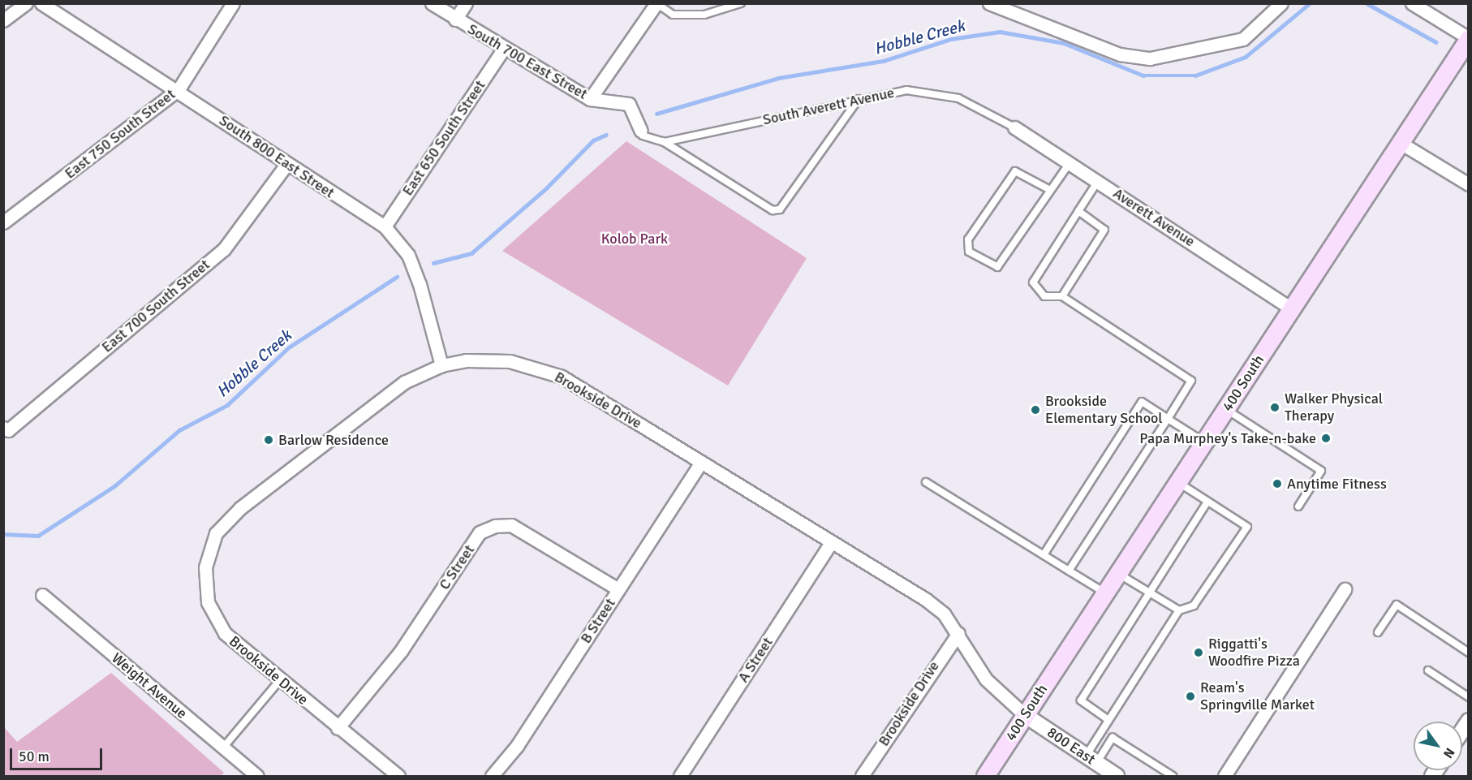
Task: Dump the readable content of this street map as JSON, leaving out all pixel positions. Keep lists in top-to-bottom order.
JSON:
{
  "streets": {
    "main road": ["400 South"],
    "street": [
      "South 700 East Street",
      "East 750 South Street",
      "East 650 South Street",
      "South 800 East Street",
      "Averett Avenue",
      "East 700 South Street",
      "Brookside Drive",
      "C Street",
      "B Street",
      "A Street",
      "Weight Avenue",
      "800 East"
    ],
    "lane": ["South Averett Avenue"]
  },
  "crossings": [
    ["South 700 East Street", "East 650 South Street"],
    ["South Averett Avenue", "Averett Avenue"],
    ["East 750 South Street", "South 800 East Street"],
    ["East 650 South Street", "South 800 East Street"],
    ["South 800 East Street", "East 700 South Street"],
    ["South 800 East Street", "Brookside Drive"],
    ["Averett Avenue", "400 South"],
    ["400 South", "Brookside Drive"],
    ["400 South", "800 East"],
    ["Brookside Drive", "C Street"],
    ["Brookside Drive", "B Street"],
    ["Brookside Drive", "A Street"],
    ["Brookside Drive", "800 East"],
    ["C Street", "B Street"]
  ],
  "water": ["Hobble Creek"],
  "parks": ["Kolob Park"],
  "places": [
    "Walker Physical Therapy",
    "Brookside Elementary School",
    "Papa Murphey's Take-n-bake",
    "Barlow Residence",
    "Anytime Fitness",
    "Riggatti's Woodfire Pizza",
    "Ream's Springville Market"
  ],
  "scale_bar": "50 m",
  "north": "bottom right"
}
